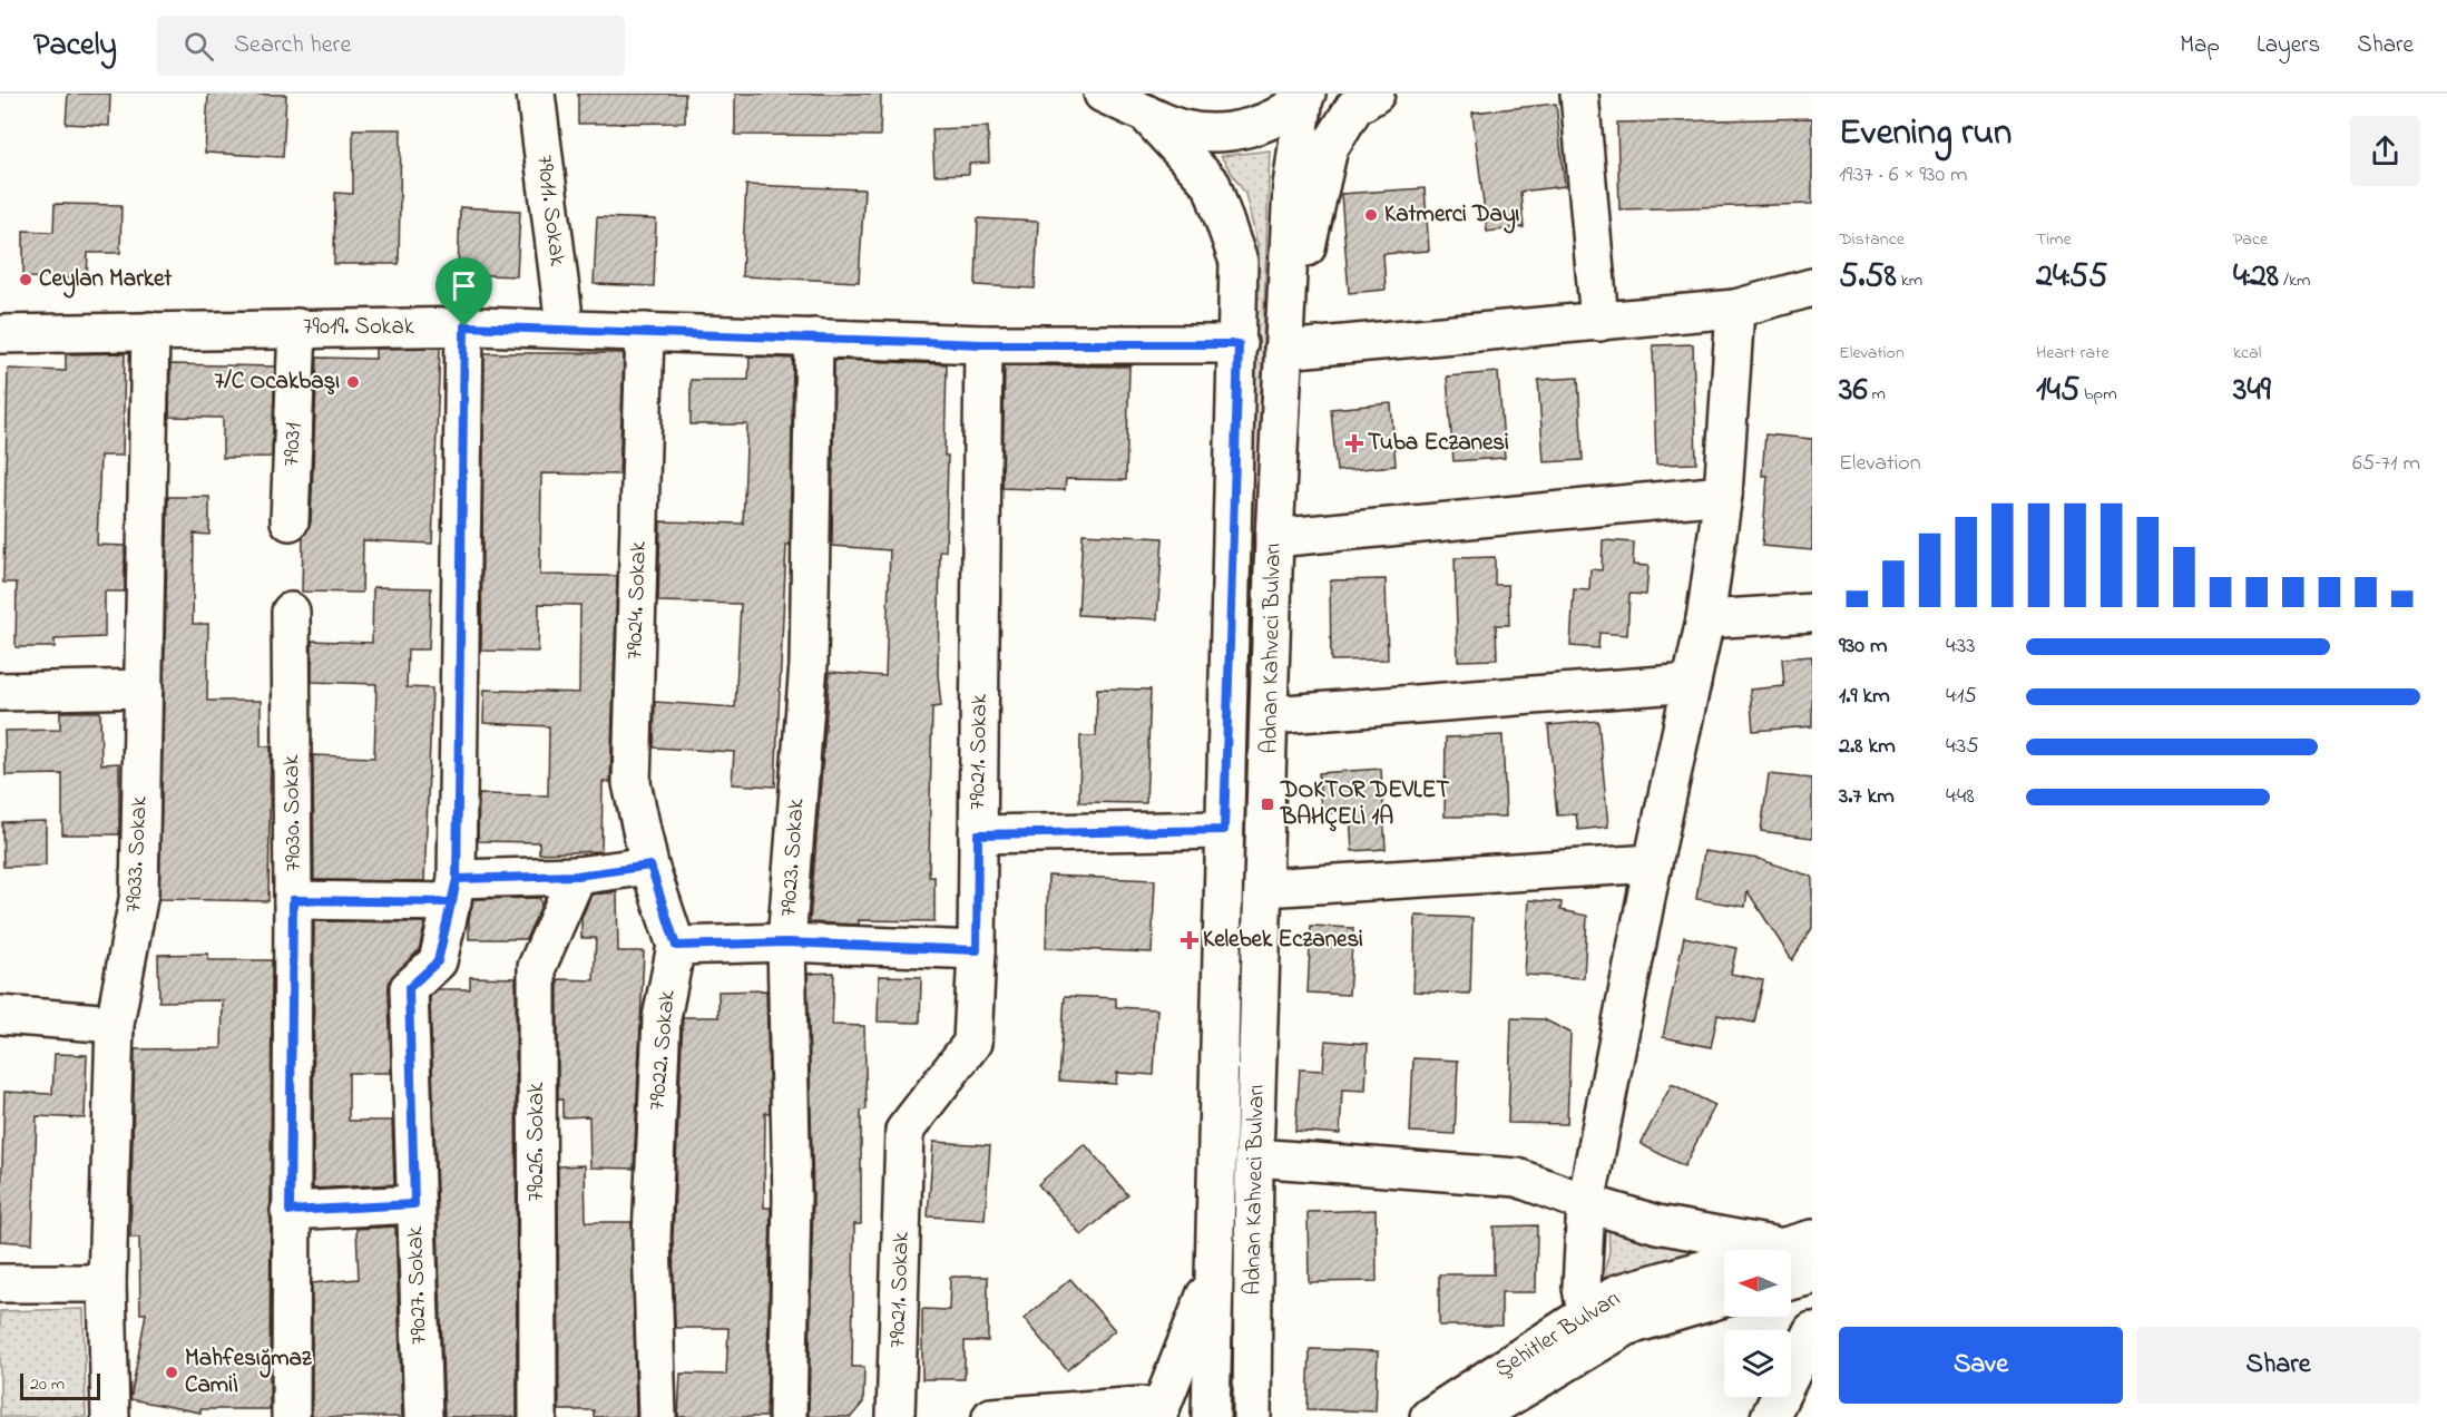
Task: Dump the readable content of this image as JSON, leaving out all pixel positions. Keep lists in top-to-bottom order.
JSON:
{
  "streets": {
    "main road": [
      "79011. Sokak",
      "79019. Sokak",
      "79031",
      "79024. Sokak",
      "Adnan Kahveci Bulvarı",
      "79021. Sokak",
      "79030. Sokak",
      "79033. Sokak",
      "79023. Sokak",
      "79022. Sokak",
      "79026. Sokak",
      "79027. Sokak",
      "Şehitler Bulvarı"
    ]
  },
  "crossings": [
    ["79011. Sokak", "79019. Sokak"],
    ["79019. Sokak", "79031"],
    ["79019. Sokak", "79024. Sokak"],
    ["79019. Sokak", "Adnan Kahveci Bulvarı"],
    ["79019. Sokak", "79021. Sokak"],
    ["79019. Sokak", "79033. Sokak"],
    ["79019. Sokak", "79023. Sokak"],
    ["79019. Sokak", "79027. Sokak"],
    ["79024. Sokak", "79022. Sokak"]
  ],
  "places": {
    "other": [
      "Katmerci Dayı",
      "Ceylan Market",
      "7/C Ocakbaşı",
      "Mahfesığmaz Camiİ"
    ],
    "health": ["Tuba Eczanesi", "Kelebek Eczanesi"],
    "transit": ["DOKTOR DEVLET BAHÇELİ 1A"]
  },
  "scale_bar": "20 m",
  "north": "left",
  "page": {
    "header": "Pacely",
    "search": "Search here",
    "nav": ["Map", "Layers", "Share"],
    "heading": ["Evening run", "19:37 · 6 × 930 m"],
    "stats": [
      ["Distance", "5.58 km"],
      ["Time", "24:55"],
      ["Pace", "4:28 /km"],
      ["Elevation", "36 m"],
      ["Heart rate", "145 bpm"],
      ["kcal", "349"]
    ],
    "chart": ["Elevation", "65–71 m"],
    "list": [
      {
        "name": "930 m",
        "note": "4:33"
      },
      {
        "name": "1.9 km",
        "note": "4:15"
      },
      {
        "name": "2.8 km",
        "note": "4:35"
      },
      {
        "name": "3.7 km",
        "note": "4:48"
      }
    ],
    "buttons": ["Save", "Share"],
    "scale": "20 m"
  }
}
